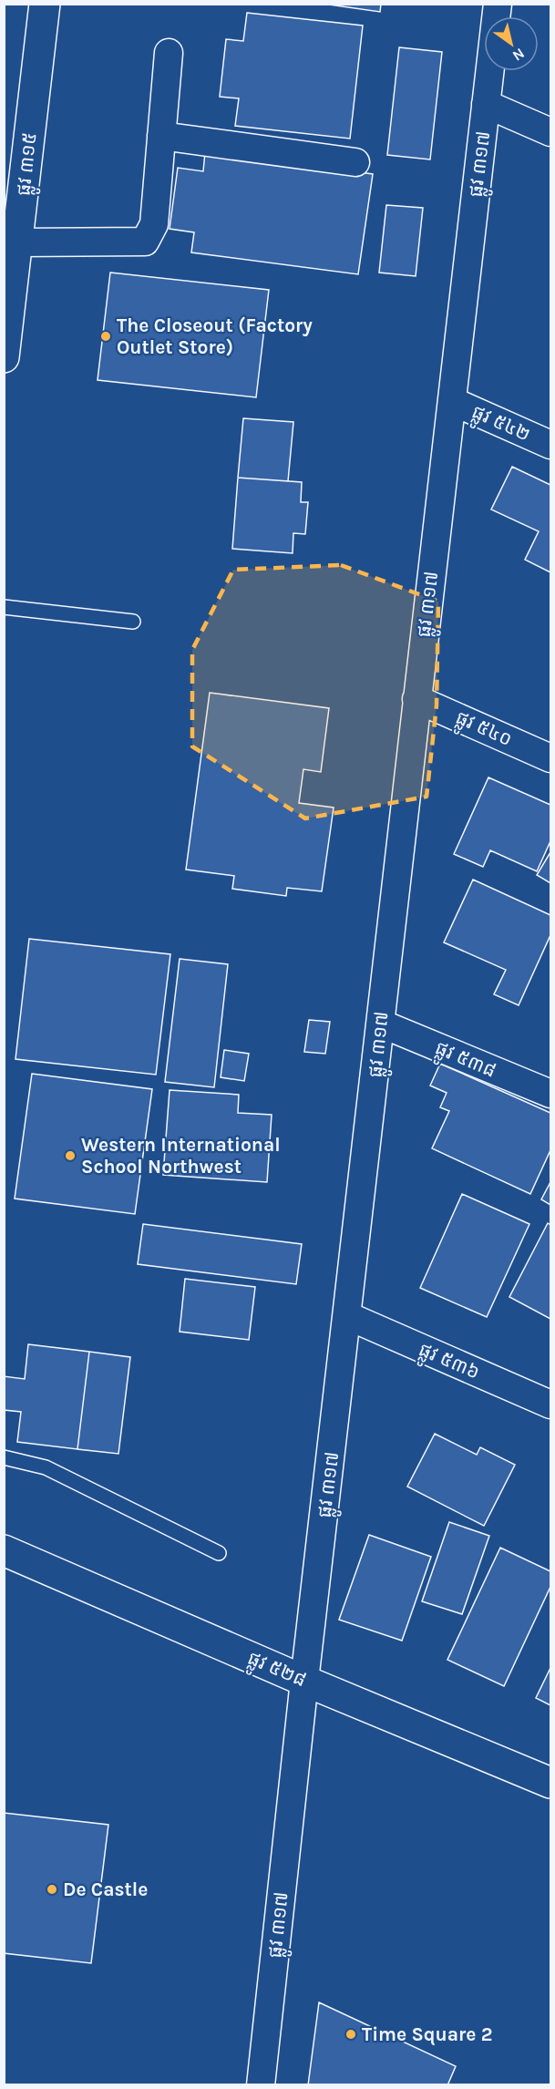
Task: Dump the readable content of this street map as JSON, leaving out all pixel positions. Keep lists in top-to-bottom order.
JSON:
{
  "streets": {
    "street": [
      "ផ្លូវ ៣១៥",
      "ផ្លូវ ៣១៧",
      "ផ្លូវ ៥៤២",
      "ផ្លូវ ៥៤០",
      "ផ្លូវ ៥៣៨",
      "ផ្លូវ ៥៣៦",
      "ផ្លូវ ៥២៨"
    ]
  },
  "crossings": [
    ["ផ្លូវ ៣១៧", "ផ្លូវ ៥៤២"],
    ["ផ្លូវ ៣១៧", "ផ្លូវ ៥៤០"],
    ["ផ្លូវ ៣១៧", "ផ្លូវ ៥៣៨"],
    ["ផ្លូវ ៣១៧", "ផ្លូវ ៥៣៦"],
    ["ផ្លូវ ៣១៧", "ផ្លូវ ៥២៨"]
  ],
  "places": [
    "The Closeout (Factory Outlet Store)",
    "Western International School Northwest",
    "De Castle",
    "Time Square 2"
  ],
  "north": "bottom right"
}
